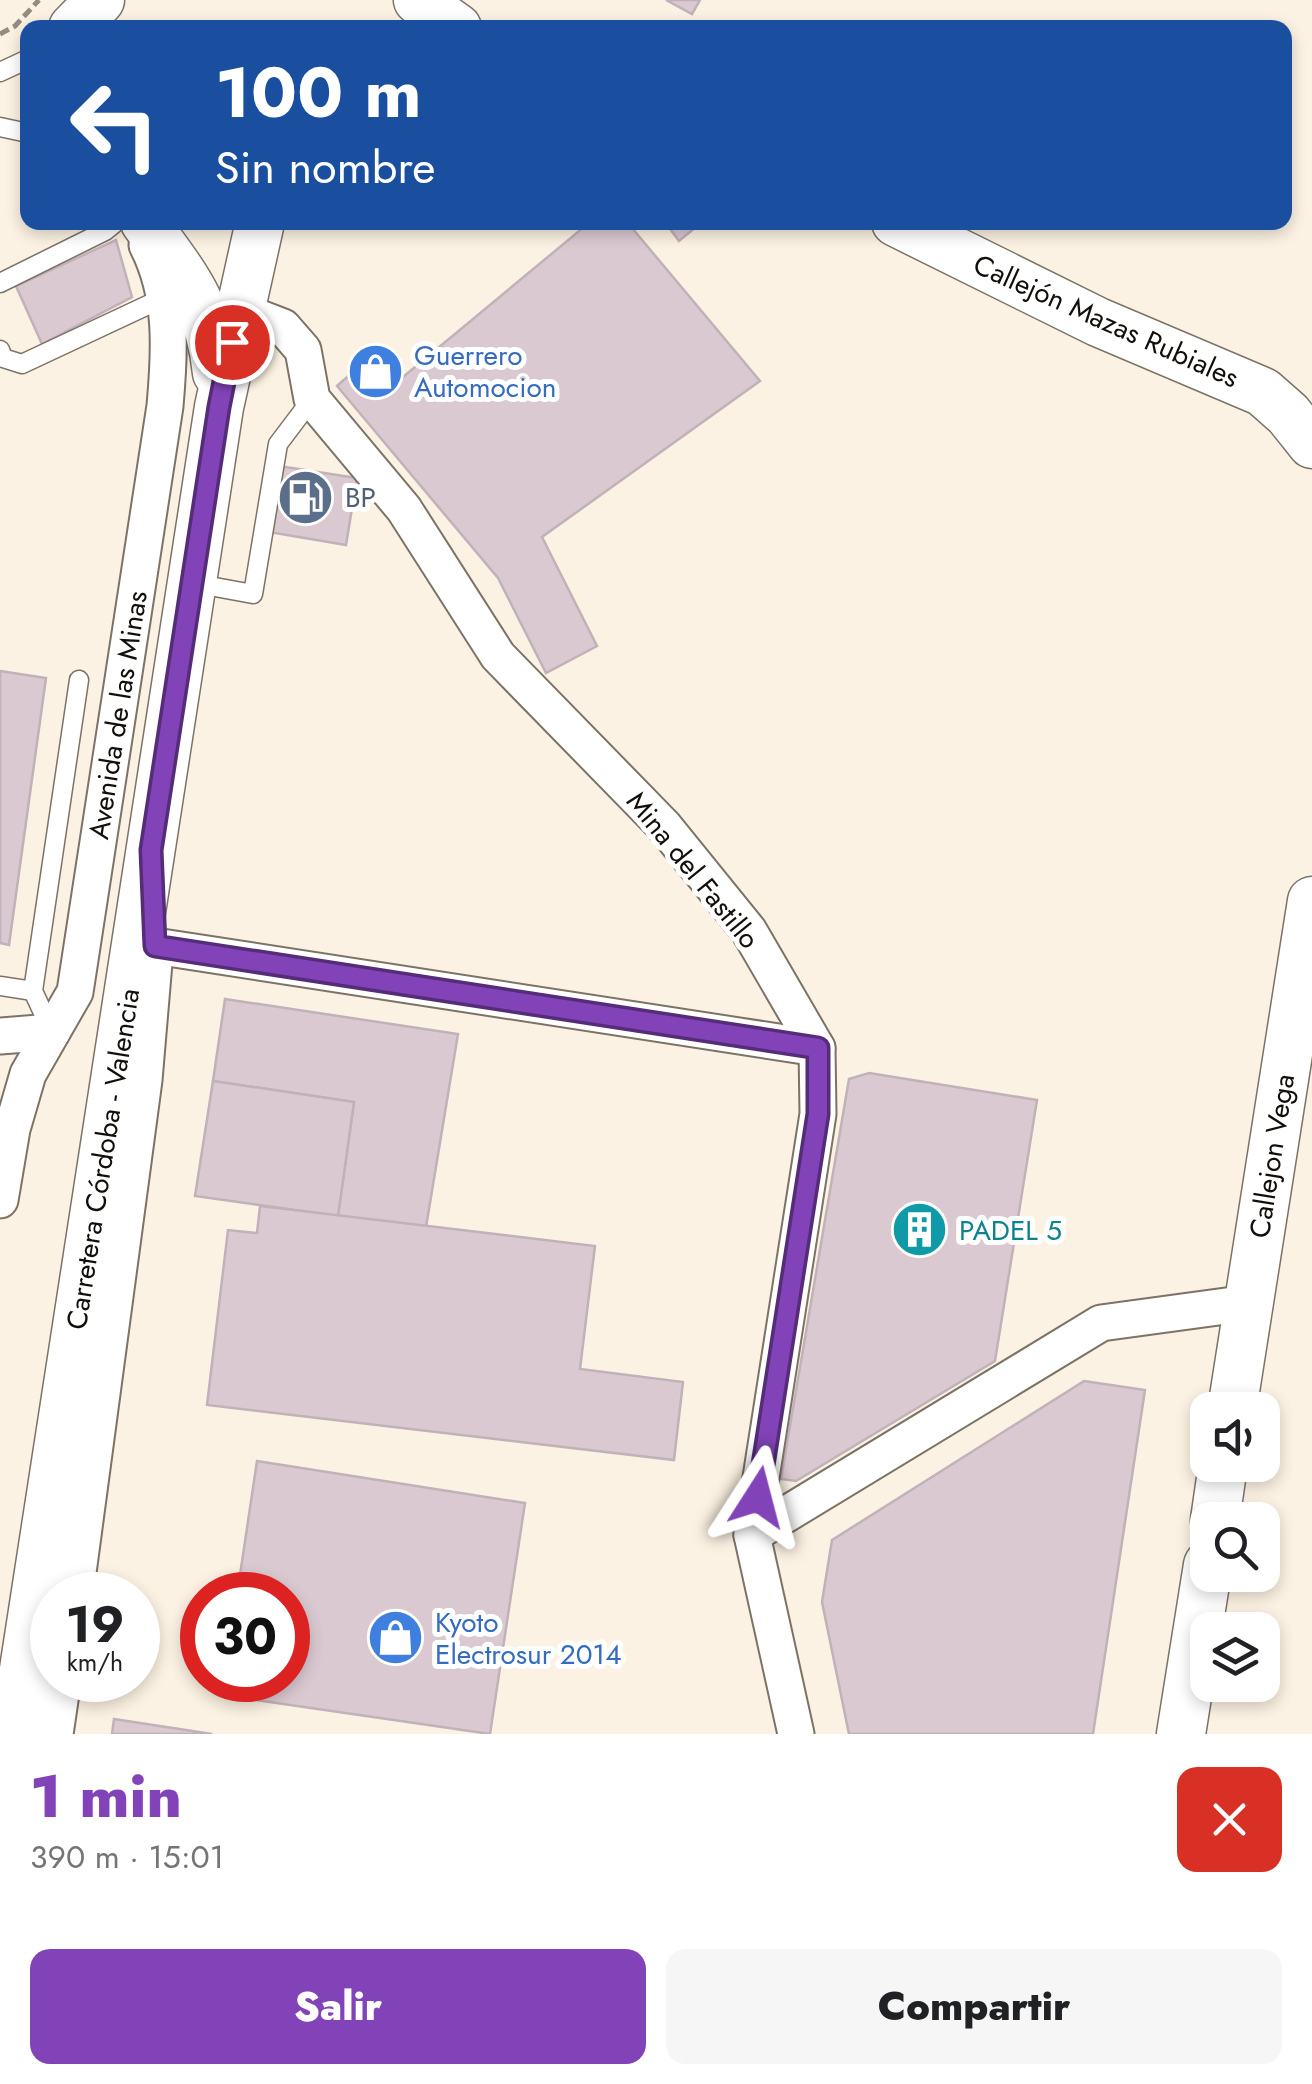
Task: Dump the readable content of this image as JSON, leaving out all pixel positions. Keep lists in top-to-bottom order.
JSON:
{
  "streets": {
    "main road": ["Callejón Mazas Rubiales", "Callejon Vega", "Carretera Córdoba - Valencia"],
    "street": ["Avenida de las Minas", "Mina del Fastillo"]
  },
  "crossings": [
    ["Avenida de las Minas", "Carretera Córdoba - Valencia"],
    ["Mina del Fastillo", "Carretera Córdoba - Valencia"]
  ],
  "places": {
    "shop": ["Guerrero Automocion", "Kyoto Electrosur 2014"],
    "fuel station": ["BP"],
    "building": ["PADEL 5"]
  },
  "page": {
    "turn": ["100 m", "Sin nombre"],
    "speed": "19 km/h",
    "limit": "30",
    "heading": ["1 min", "390 m · 15:01"],
    "buttons": ["Salir", "Compartir"]
  }
}
